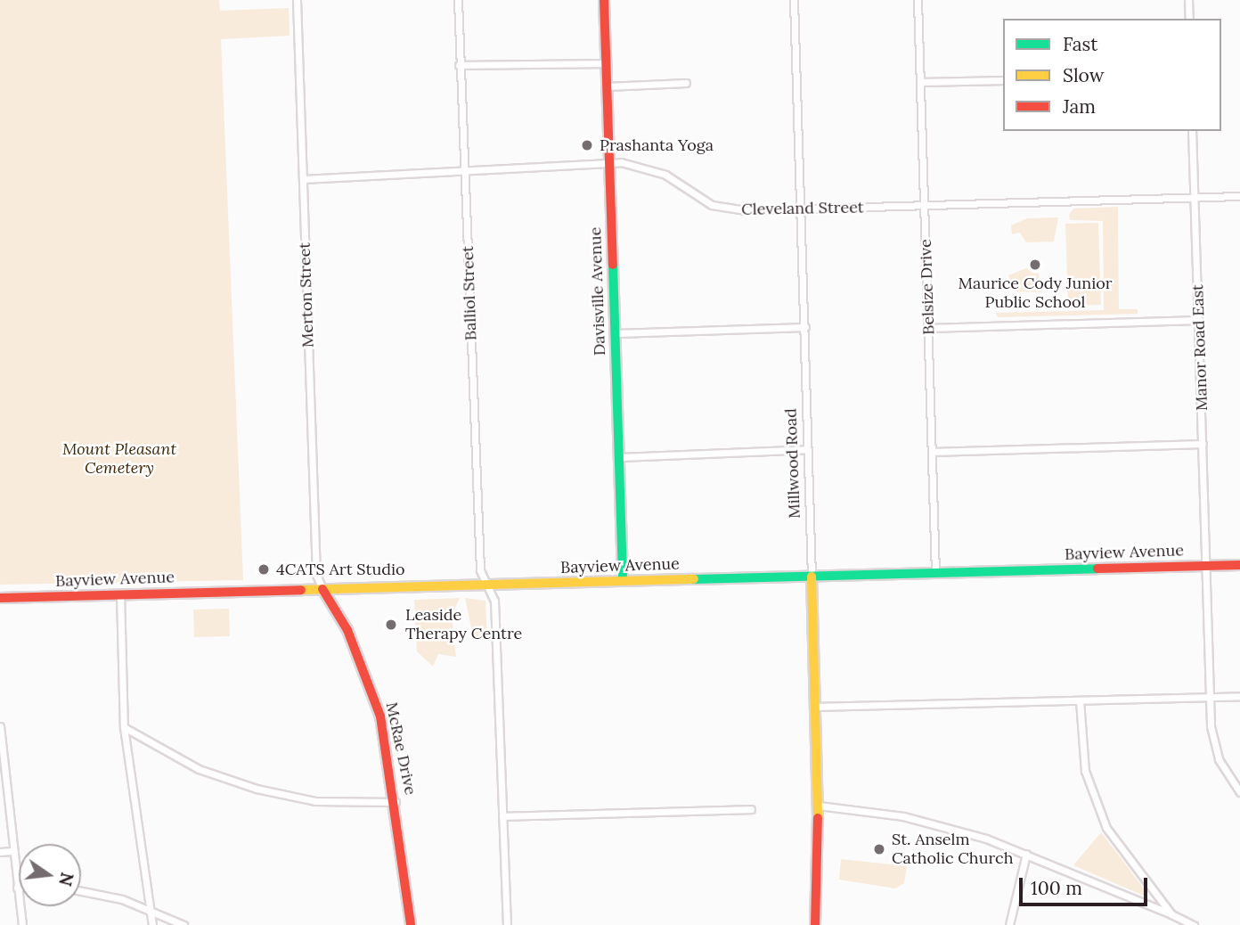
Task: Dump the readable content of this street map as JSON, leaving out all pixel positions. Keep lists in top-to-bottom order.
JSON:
{
  "streets": {
    "street": [
      "Cleveland Street",
      "Belsize Drive",
      "Davisville Avenue",
      "Balliol Street",
      "Merton Street",
      "Manor Road East",
      "Millwood Road",
      "Bayview Avenue",
      "McRae Drive"
    ]
  },
  "crossings": [
    ["Cleveland Street", "Belsize Drive"],
    ["Cleveland Street", "Davisville Avenue"],
    ["Cleveland Street", "Balliol Street"],
    ["Cleveland Street", "Merton Street"],
    ["Cleveland Street", "Manor Road East"],
    ["Cleveland Street", "Millwood Road"],
    ["Belsize Drive", "Bayview Avenue"],
    ["Davisville Avenue", "Bayview Avenue"],
    ["Balliol Street", "Bayview Avenue"],
    ["Merton Street", "Bayview Avenue"],
    ["Merton Street", "McRae Drive"],
    ["Manor Road East", "Bayview Avenue"],
    ["Millwood Road", "Bayview Avenue"],
    ["Bayview Avenue", "McRae Drive"]
  ],
  "parks": ["Mount Pleasant Cemetery"],
  "places": [
    "Prashanta Yoga",
    "Maurice Cody Junior Public School",
    "4CATS Art Studio",
    "Leaside Therapy Centre",
    "St. Anselm Catholic Church"
  ],
  "legend": ["Fast", "Slow", "Jam"],
  "scale_bar": "100 m",
  "north": "right"
}
